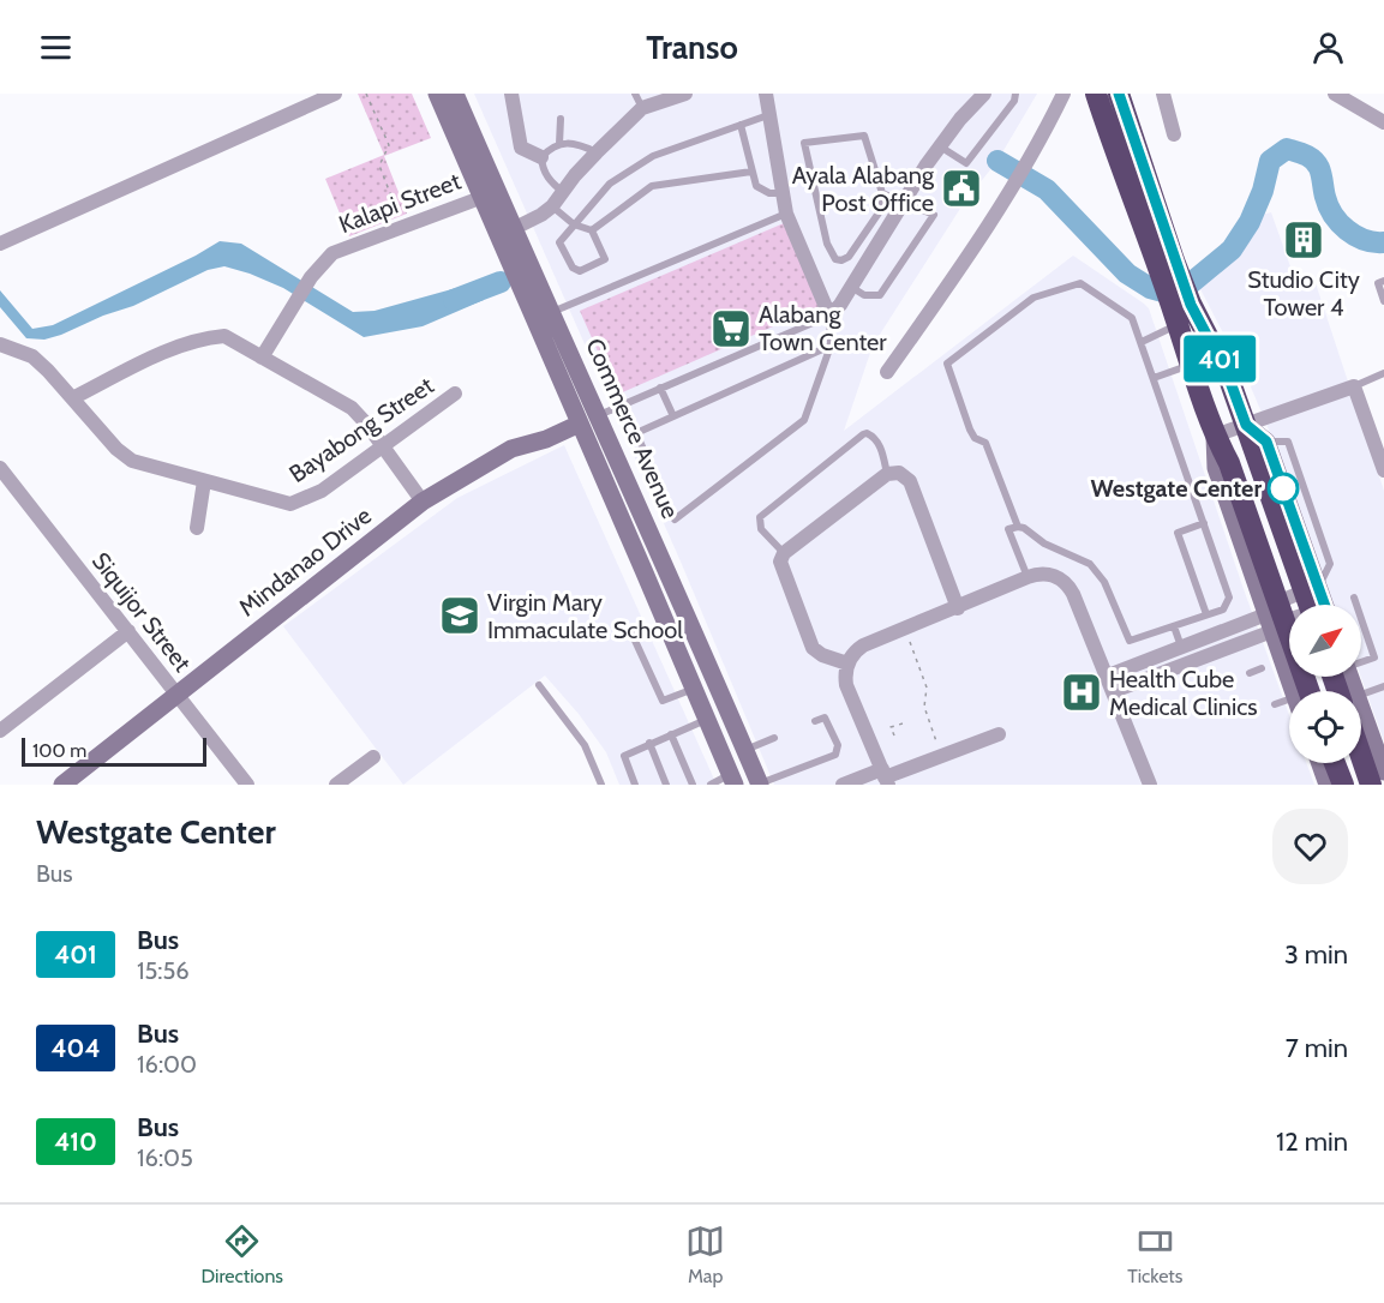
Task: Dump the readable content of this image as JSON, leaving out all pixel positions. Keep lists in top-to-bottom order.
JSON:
{
  "streets": {
    "main road": ["Commerce Avenue", "Mindanao Drive"],
    "street": ["Kalapi Street", "Bayabong Street", "Siquijor Street"]
  },
  "crossings": [
    ["Kalapi Street", "Commerce Avenue"],
    ["Commerce Avenue", "Mindanao Drive"],
    ["Mindanao Drive", "Siquijor Street"]
  ],
  "places": {
    "public building": ["Ayala Alabang Post Office"],
    "building": ["Studio City Tower 4"],
    "supermarket": ["Alabang Town Center"],
    "other": ["Westgate Center"],
    "school or university": ["Virgin Mary Immaculate School"],
    "hospital": ["Health Cube Medical Clinics"]
  },
  "lines": ["bus line 401"],
  "scale_bar": "100 m",
  "north": "top right",
  "page": {
    "header": "Transo",
    "on_map": "401",
    "scale": "100 m",
    "heading": ["Westgate Center", "Bus"],
    "list": [
      {
        "mark": "401",
        "name": "Bus",
        "note": "15:56",
        "value": "3 min"
      },
      {
        "mark": "404",
        "name": "Bus",
        "note": "16:00",
        "value": "7 min"
      },
      {
        "mark": "410",
        "name": "Bus",
        "note": "16:05",
        "value": "12 min"
      }
    ],
    "tabs": ["Directions", "Map", "Tickets"]
  }
}
